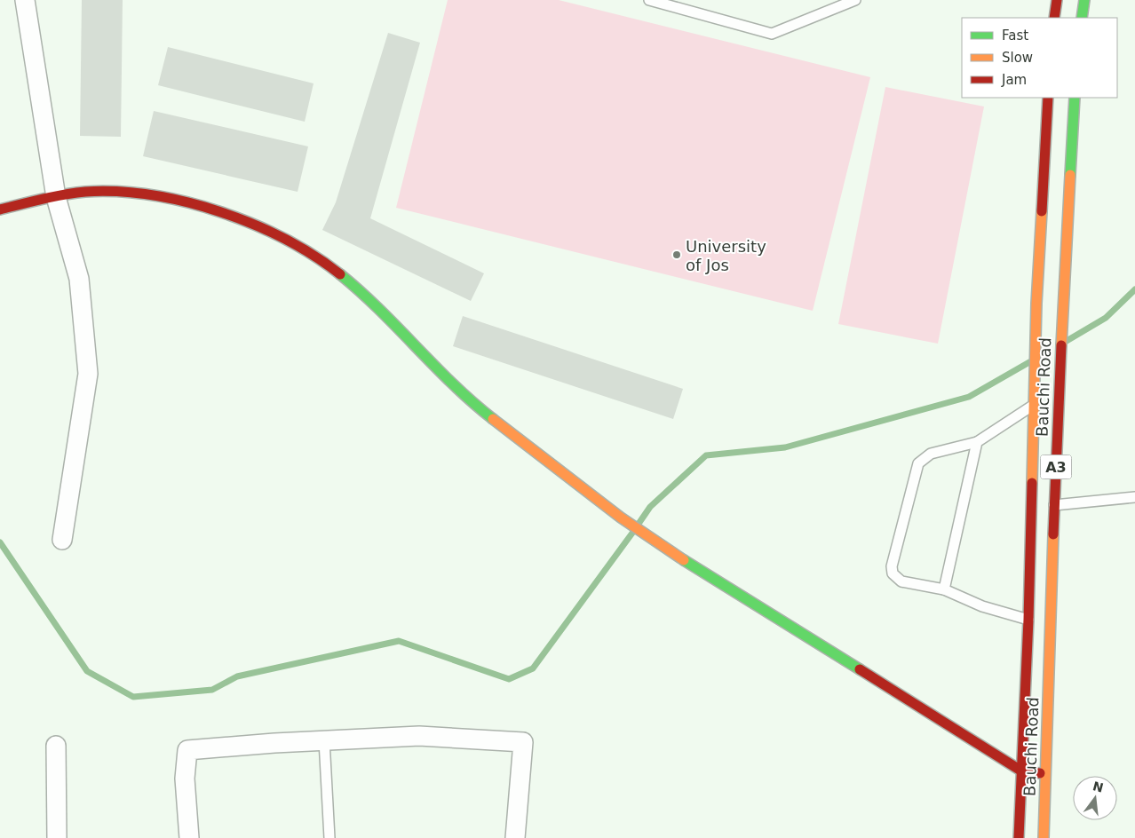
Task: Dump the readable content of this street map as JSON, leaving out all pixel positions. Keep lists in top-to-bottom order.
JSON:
{
  "streets": {
    "main road": ["Bauchi Road", "A3"]
  },
  "places": ["University of Jos"],
  "legend": ["Fast", "Slow", "Jam"],
  "north": "top"
}
